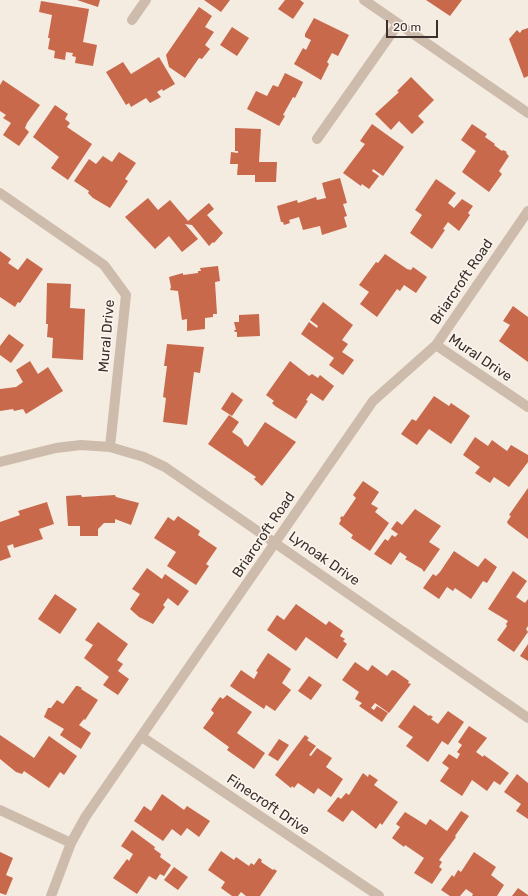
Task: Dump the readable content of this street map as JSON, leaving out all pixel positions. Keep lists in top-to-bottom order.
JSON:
{
  "streets": {
    "street": [
      "Briarcroft Road",
      "Mural Drive",
      "Lynoak Drive",
      "Finecroft Drive"
    ]
  },
  "crossings": [
    ["Briarcroft Road", "Mural Drive"],
    ["Briarcroft Road", "Lynoak Drive"],
    ["Briarcroft Road", "Finecroft Drive"],
    ["Mural Drive", "Lynoak Drive"]
  ],
  "scale_bar": "20 m"
}
